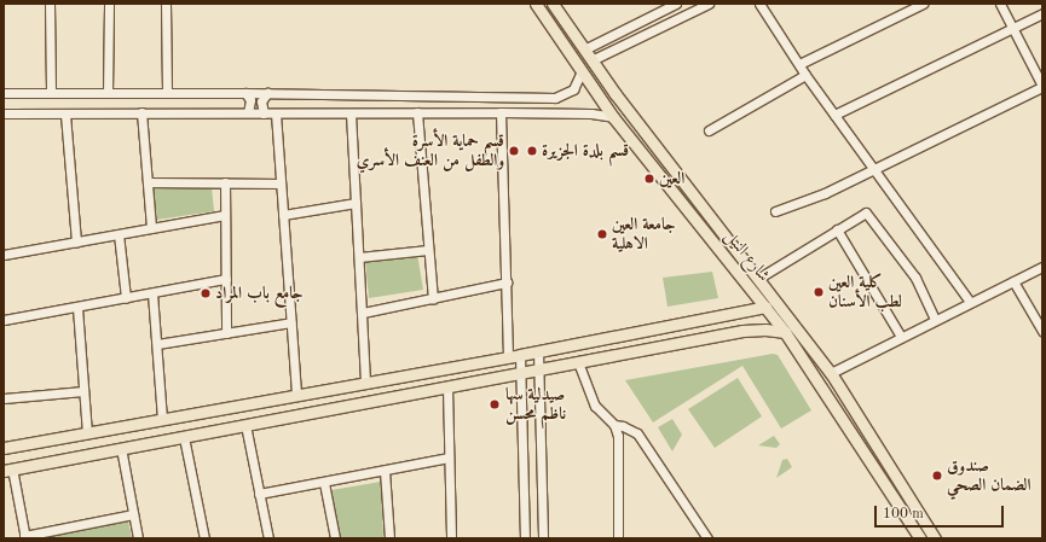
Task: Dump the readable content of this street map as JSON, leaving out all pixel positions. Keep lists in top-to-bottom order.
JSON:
{
  "streets": {
    "main road": ["شارع النيل"]
  },
  "places": [
    "قسم حماية الأسرة والطفل من العنف الأسري",
    "قسم بلدة الجزيرة",
    "العين",
    "جامعة العين الاهلية",
    "كلية العين لطب الأسنان",
    "جامع باب المراد",
    "صيدلية سها ناظم محسن",
    "صندوق الضمان الصحي"
  ],
  "scale_bar": "100 m"
}
